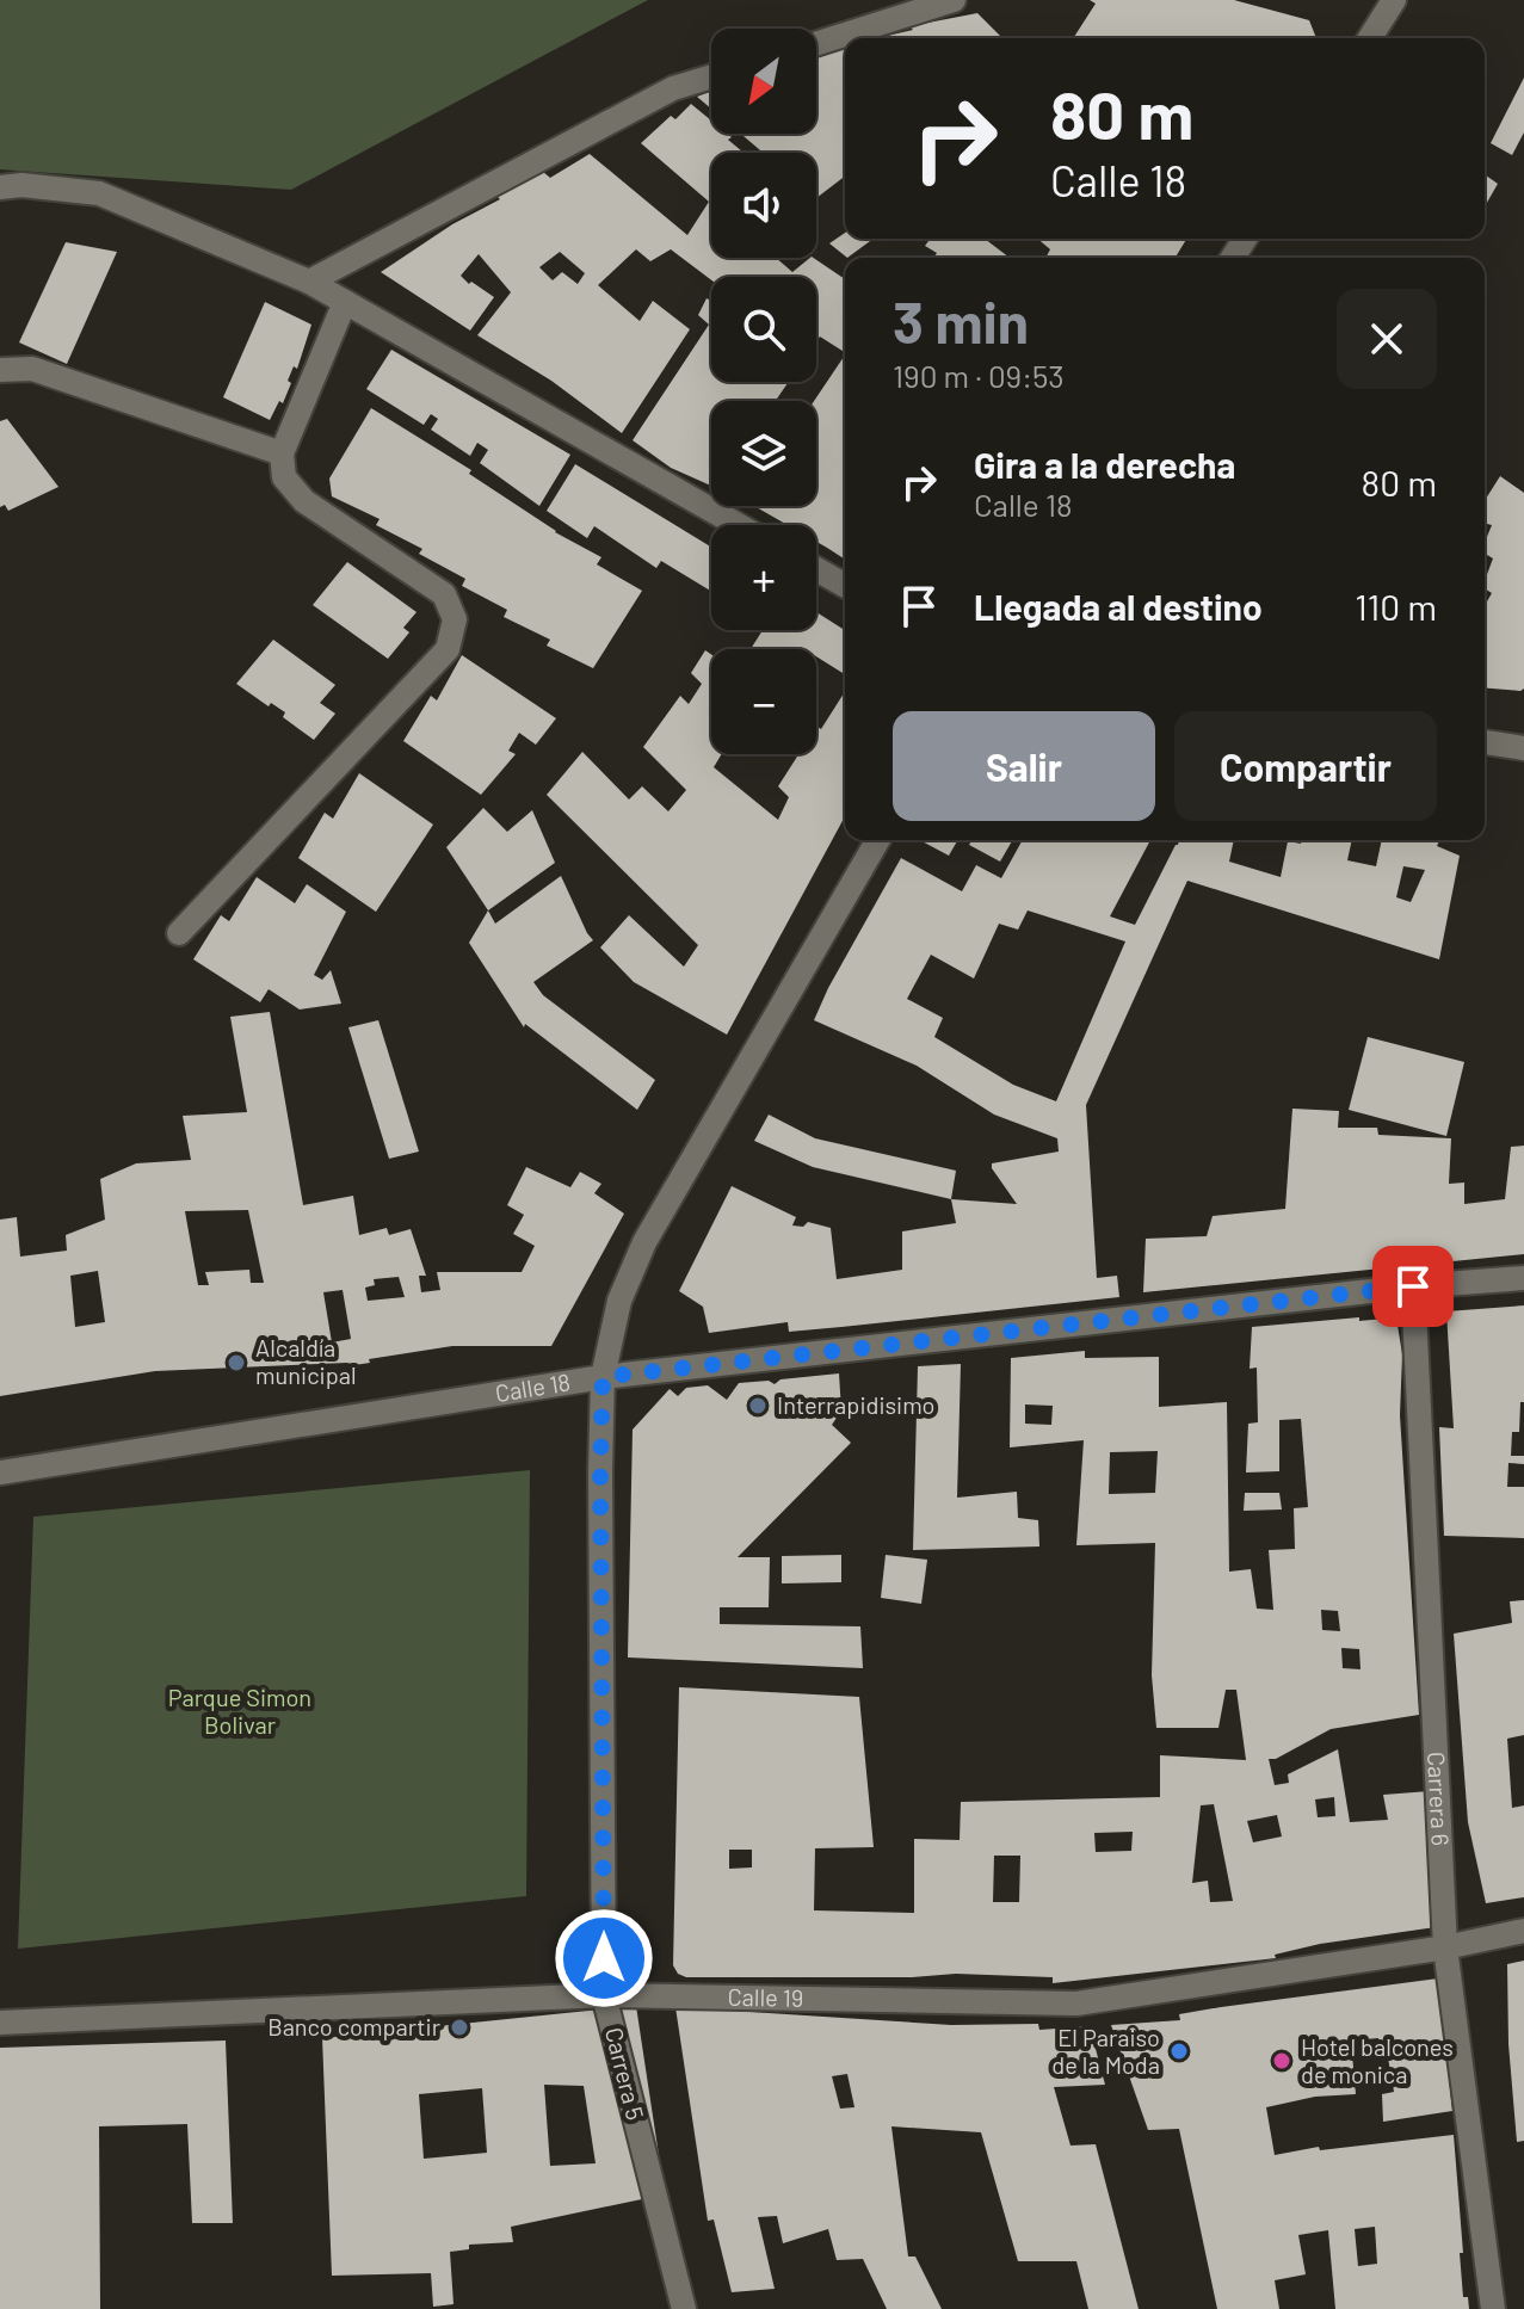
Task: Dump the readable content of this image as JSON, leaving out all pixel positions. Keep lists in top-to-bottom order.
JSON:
{
  "streets": {
    "street": [
      "Calle 18",
      "Carrera 6",
      "Calle 19",
      "Carrera 5"
    ]
  },
  "crossings": [
    ["Calle 18", "Carrera 6"],
    ["Calle 18", "Carrera 5"],
    ["Carrera 6", "Calle 19"],
    ["Calle 19", "Carrera 5"]
  ],
  "parks": ["Parque Simon Bolivar"],
  "places": [
    "Alcaldía municipal",
    "Interrapidisimo",
    "Banco compartir",
    "El Paraiso de la Moda",
    "Hotel balcones de monica"
  ],
  "north": "bottom left",
  "page": {
    "map_buttons": ["+", "−"],
    "turn": ["80 m", "Calle 18"],
    "heading": ["3 min", "190 m · 09:53"],
    "list": [
      {
        "name": "Gira a la derecha",
        "note": "Calle 18",
        "value": "80 m"
      },
      {
        "name": "Llegada al destino",
        "value": "110 m"
      }
    ],
    "buttons": ["Salir", "Compartir"]
  }
}
